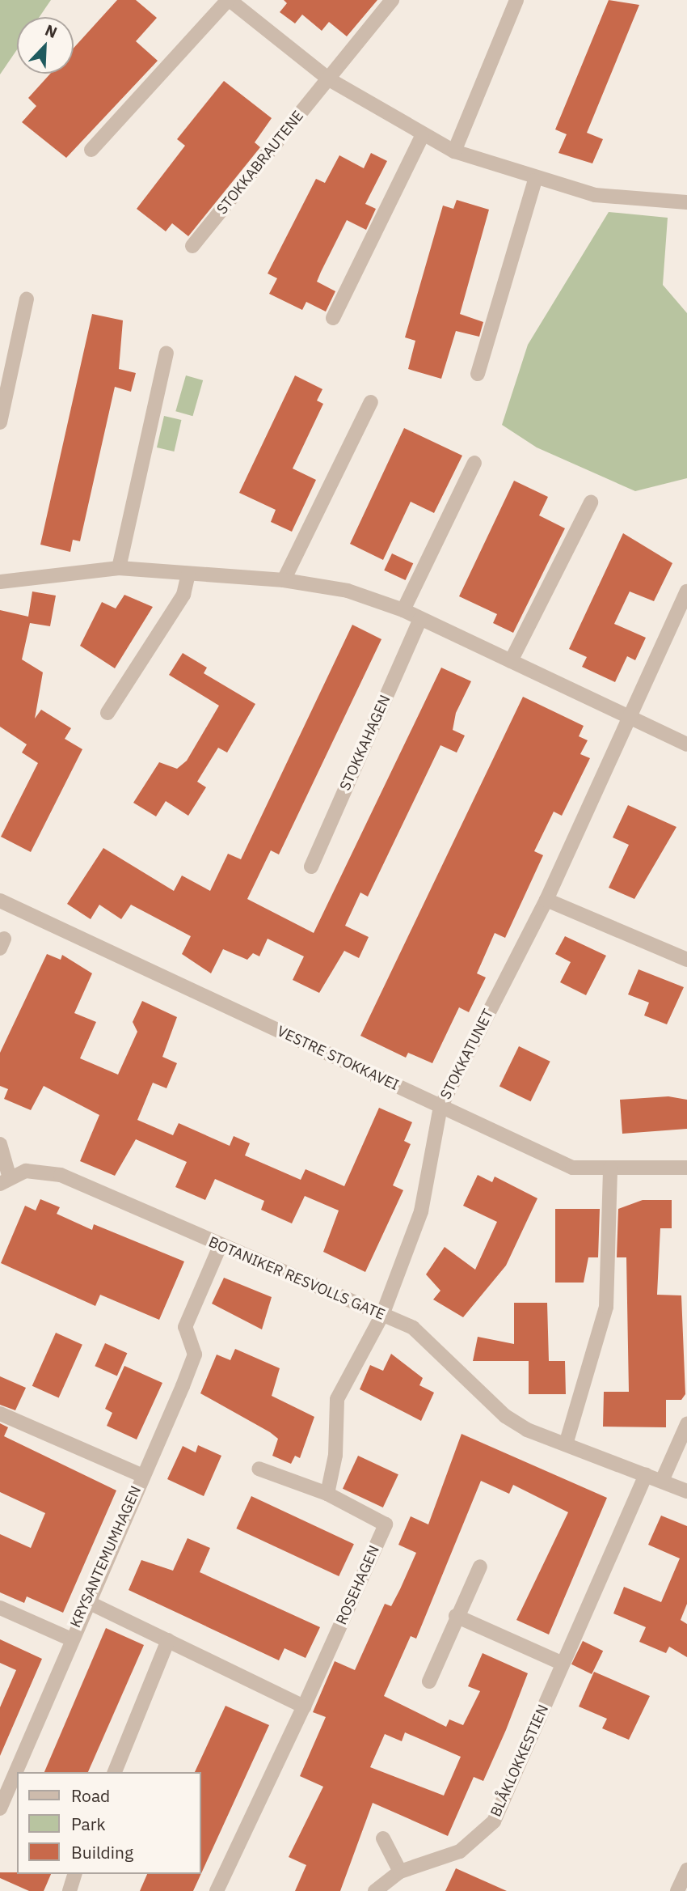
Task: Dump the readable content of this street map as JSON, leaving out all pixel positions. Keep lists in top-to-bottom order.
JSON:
{
  "streets": {
    "street": [
      "STOKKABRAUTENE",
      "STOKKAHAGEN",
      "STOKKATUNET",
      "VESTRE STOKKAVEI",
      "BOTANIKER RESVOLLS GATE",
      "KRYSANTEMUMHAGEN",
      "ROSEHAGEN",
      "BLÅKLOKKESTIEN"
    ]
  },
  "crossings": [
    ["STOKKATUNET", "VESTRE STOKKAVEI"],
    ["STOKKATUNET", "BOTANIKER RESVOLLS GATE"],
    ["BOTANIKER RESVOLLS GATE", "KRYSANTEMUMHAGEN"],
    ["BOTANIKER RESVOLLS GATE", "BLÅKLOKKESTIEN"]
  ],
  "legend": ["Road", "Park", "Building"],
  "north": "top right"
}
